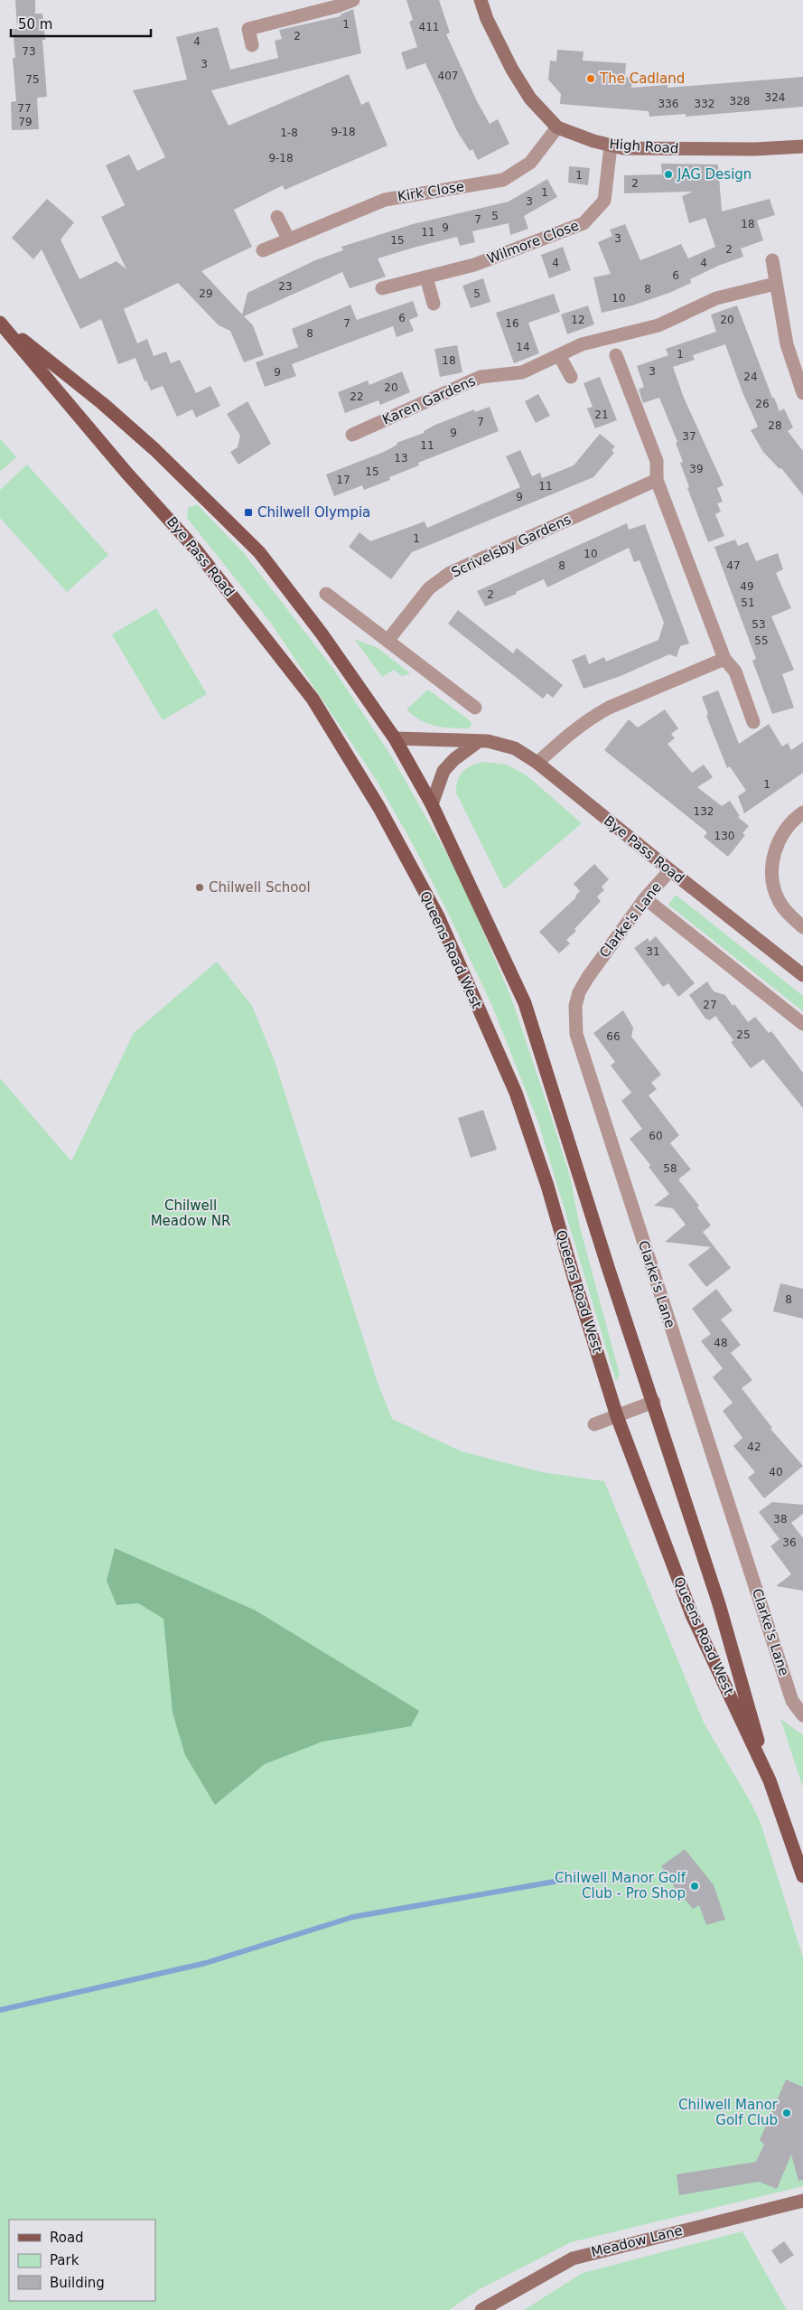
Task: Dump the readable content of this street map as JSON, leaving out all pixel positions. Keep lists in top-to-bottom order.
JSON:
{
  "streets": {
    "main road": ["Bye Pass Road", "Queens Road West"],
    "street": [
      "High Road",
      "Kirk Close",
      "Wilmore Close",
      "Karen Gardens",
      "Scrivelsby Gardens",
      "Clarke's Lane",
      "Meadow Lane"
    ]
  },
  "crossings": [
    ["High Road", "Kirk Close"],
    ["High Road", "Wilmore Close"],
    ["Bye Pass Road", "Clarke's Lane"],
    ["Bye Pass Road", "Queens Road West"]
  ],
  "parks": ["Chilwell Meadow NR"],
  "places": {
    "other": [
      "The Cadland",
      "JAG Design",
      "Chilwell School",
      "Chilwell Manor Golf Club - Pro Shop",
      "Chilwell Manor Golf Club"
    ],
    "transit": ["Chilwell Olympia"]
  },
  "house_numbers": [
    "1",
    "411",
    "2",
    "4",
    "73",
    "3",
    "407",
    "75",
    "324",
    "328",
    "336",
    "332",
    "77",
    "79",
    "9-18",
    "1-8",
    "9-18",
    "1",
    "2",
    "1",
    "3",
    "5",
    "7",
    "18",
    "9",
    "11",
    "3",
    "15",
    "2",
    "4",
    "4",
    "6",
    "23",
    "8",
    "29",
    "5",
    "10",
    "6",
    "12",
    "20",
    "7",
    "16",
    "8",
    "14",
    "1",
    "18",
    "3",
    "9",
    "24",
    "20",
    "22",
    "26",
    "21",
    "7",
    "28",
    "9",
    "37",
    "11",
    "13",
    "39",
    "15",
    "17",
    "11",
    "9",
    "1",
    "10",
    "8",
    "47",
    "49",
    "2",
    "51",
    "53",
    "55",
    "1",
    "132",
    "130",
    "31",
    "27",
    "25",
    "66",
    "60",
    "58",
    "8",
    "48",
    "42",
    "40",
    "38",
    "36"
  ],
  "legend": ["Road", "Park", "Building"],
  "scale_bar": "50 m"
}
